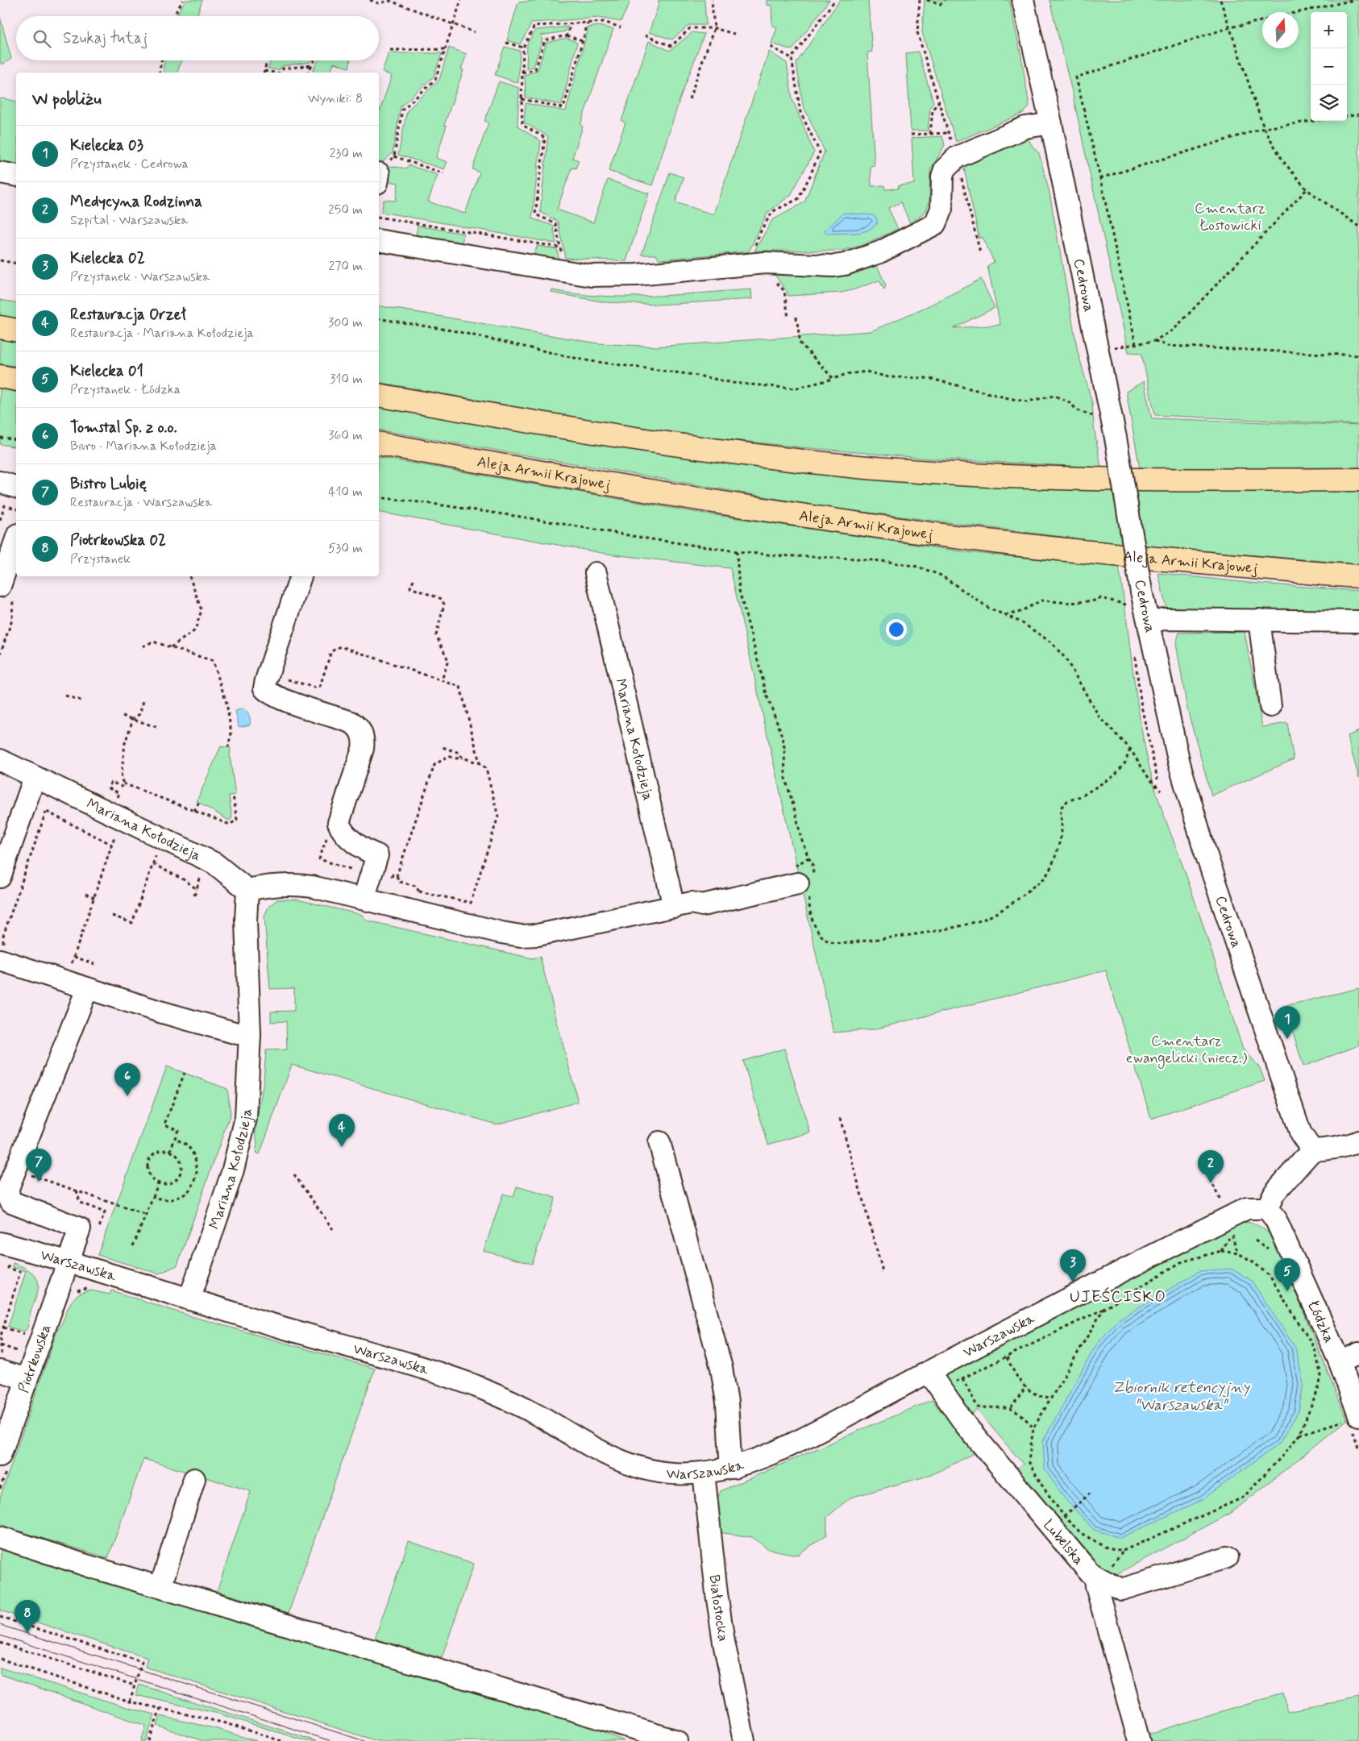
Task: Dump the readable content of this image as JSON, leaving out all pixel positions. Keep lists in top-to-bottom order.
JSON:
{
  "streets": {
    "main road": ["Aleja Armii Krajowej"],
    "street": [
      "Cedrowa",
      "Mariana Kołodzieja",
      "Warszawska",
      "Łódzka",
      "Piotrkowska",
      "Lubelska",
      "Białostocka"
    ]
  },
  "crossings": [
    ["Mariana Kołodzieja", "Warszawska"],
    ["Warszawska", "Łódzka"],
    ["Warszawska", "Piotrkowska"],
    ["Warszawska", "Lubelska"],
    ["Warszawska", "Białostocka"]
  ],
  "districts": ["UJEŚCISKO"],
  "water": ["Zbiornik retencyjny \"Warszawska\""],
  "parks": ["Cmentarz Łostowicki", "Cmentarz ewangelicki (niecz.)"],
  "north": "top",
  "page": {
    "map_buttons": ["+", "−"],
    "search": "Szukaj tutaj",
    "heading": ["W pobliżu", "Wyniki: 8"],
    "list": [
      {
        "mark": "1",
        "name": "Kielecka 03",
        "note": "Przystanek · Cedrowa",
        "value": "230 m"
      },
      {
        "mark": "2",
        "name": "Medycyna Rodzinna",
        "note": "Szpital · Warszawska",
        "value": "250 m"
      },
      {
        "mark": "3",
        "name": "Kielecka 02",
        "note": "Przystanek · Warszawska",
        "value": "270 m"
      },
      {
        "mark": "4",
        "name": "Restauracja Orzeł",
        "note": "Restauracja · Mariana Kołodzieja",
        "value": "300 m"
      },
      {
        "mark": "5",
        "name": "Kielecka 01",
        "note": "Przystanek · Łódzka",
        "value": "310 m"
      },
      {
        "mark": "6",
        "name": "Tomstal Sp. z o.o.",
        "note": "Biuro · Mariana Kołodzieja",
        "value": "360 m"
      },
      {
        "mark": "7",
        "name": "Bistro Lubię",
        "note": "Restauracja · Warszawska",
        "value": "410 m"
      },
      {
        "mark": "8",
        "name": "Piotrkowska 02",
        "note": "Przystanek",
        "value": "530 m"
      }
    ],
    "pins": [
      "1",
      "6",
      "4",
      "7",
      "2",
      "3",
      "5",
      "8"
    ]
  }
}
